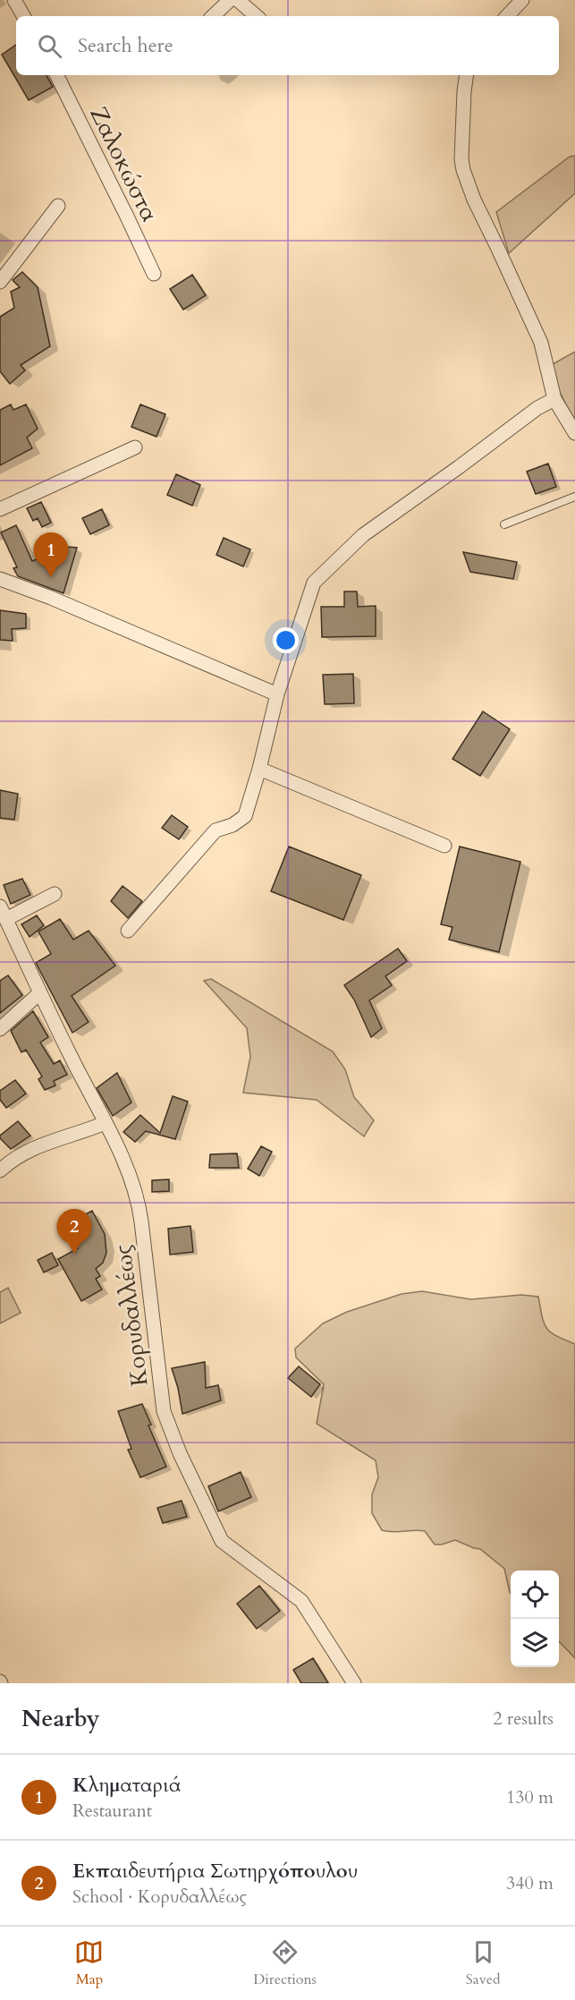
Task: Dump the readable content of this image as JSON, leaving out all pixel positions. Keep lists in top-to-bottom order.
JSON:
{
  "streets": {
    "street": ["Ζαλοκώστα", "Κορυδαλλέως"]
  },
  "page": {
    "search": "Search here",
    "pins": ["1", "2"],
    "heading": ["Nearby", "2 results"],
    "list": [
      {
        "mark": "1",
        "name": "Κληματαριά",
        "note": "Restaurant",
        "value": "130 m"
      },
      {
        "mark": "2",
        "name": "Εκπαιδευτήρια Σωτηρχόπουλου",
        "note": "School · Κορυδαλλέως",
        "value": "340 m"
      }
    ],
    "nav": ["Map", "Directions", "Saved"]
  }
}
